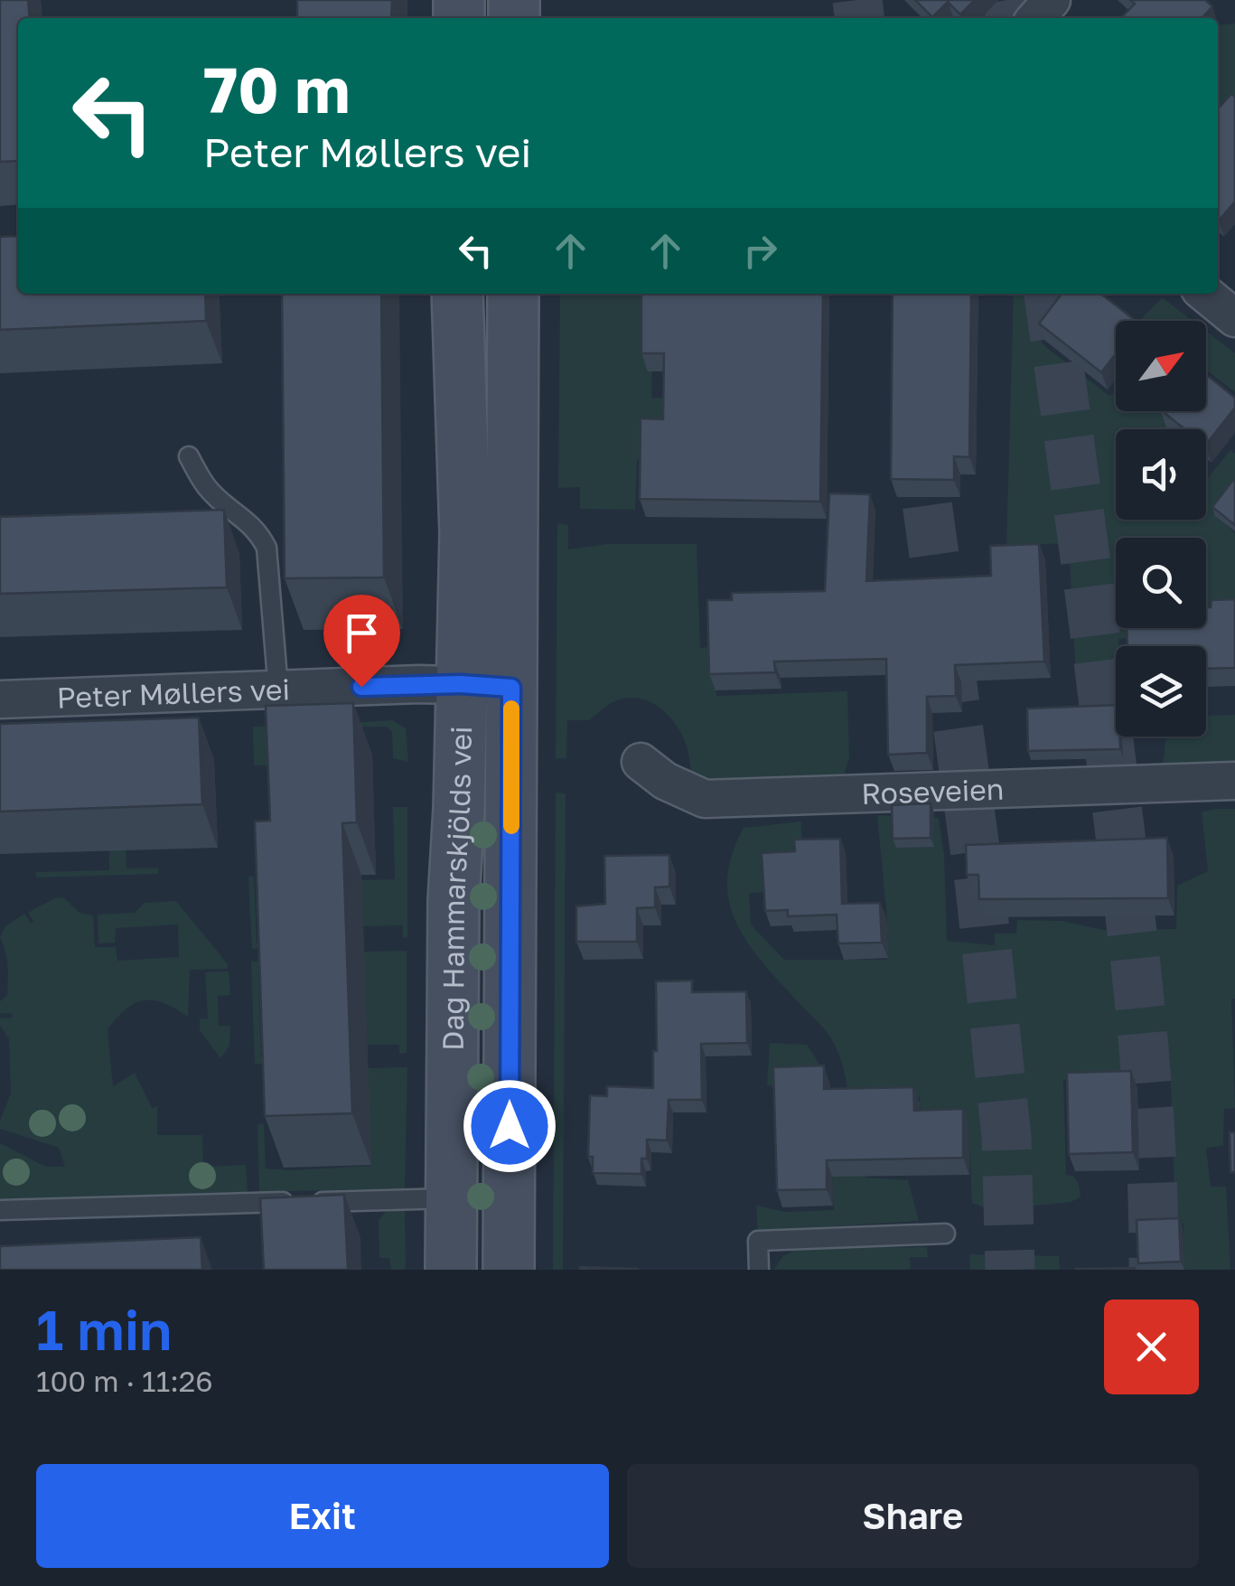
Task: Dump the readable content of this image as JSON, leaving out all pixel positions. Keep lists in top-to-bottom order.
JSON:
{
  "streets": {
    "main road": ["Dag Hammarskjölds vei"],
    "street": ["Peter Møllers vei", "Roseveien"]
  },
  "crossings": [
    ["Peter Møllers vei", "Dag Hammarskjölds vei"]
  ],
  "north": "top right",
  "page": {
    "turn": ["70 m", "Peter Møllers vei"],
    "heading": ["1 min", "100 m · 11:26"],
    "buttons": ["Exit", "Share"]
  }
}
